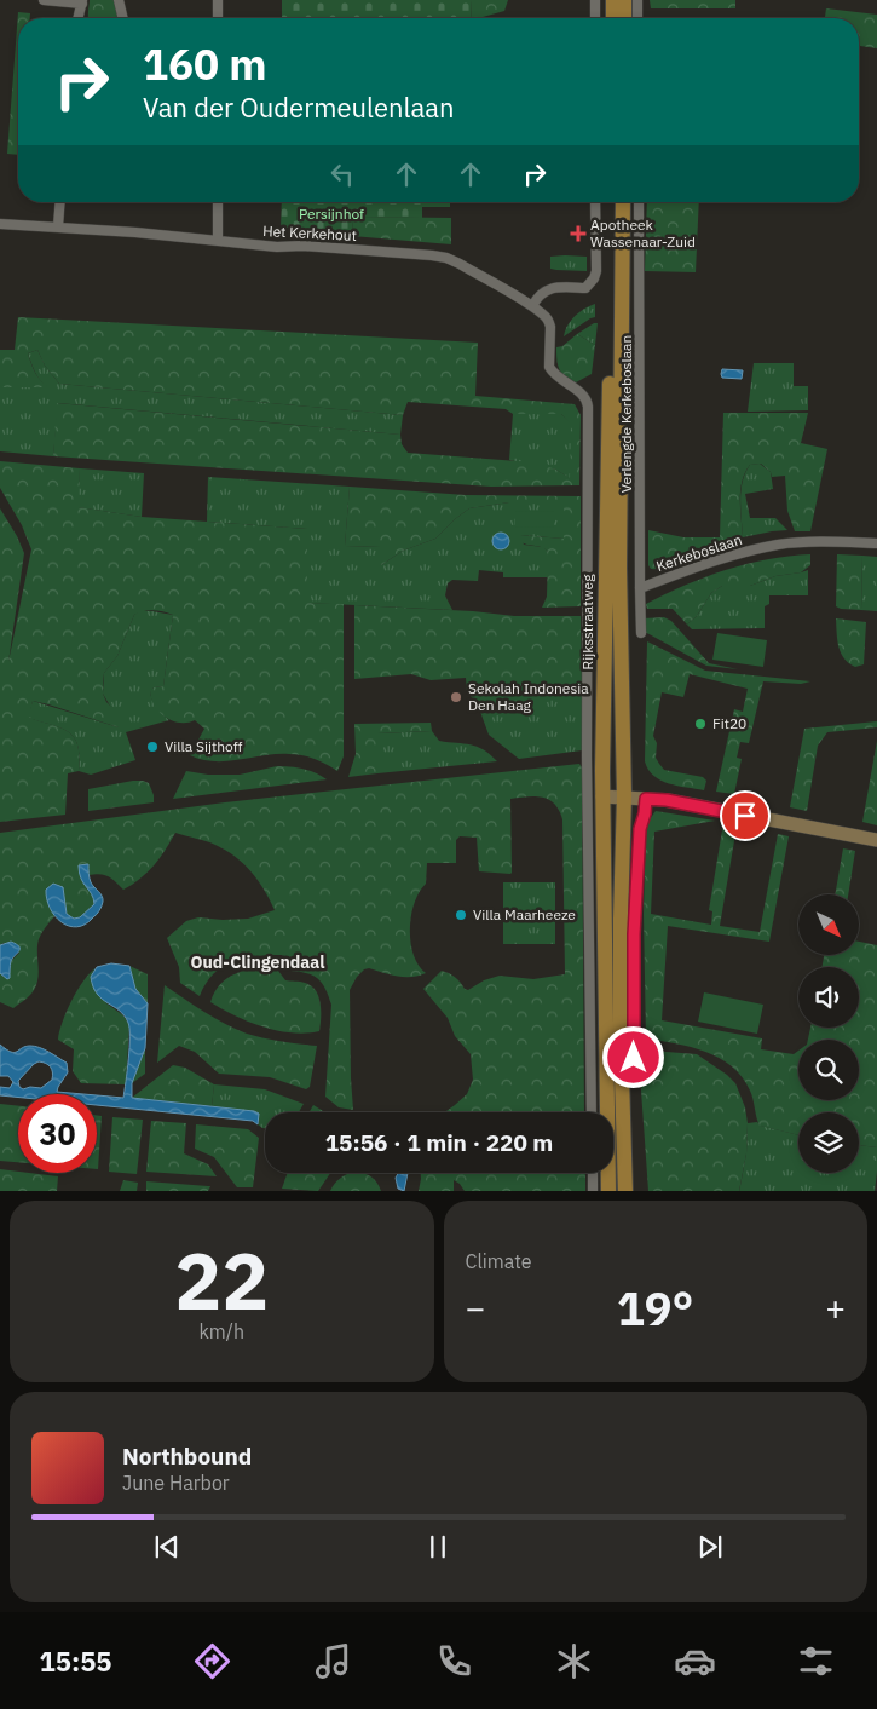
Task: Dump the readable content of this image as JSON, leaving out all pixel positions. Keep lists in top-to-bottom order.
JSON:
{
  "streets": {
    "main road": ["Rijksstraatweg"],
    "street": ["Het Kerkehout", "Verlengde Kerkeboslaan", "Kerkeboslaan"]
  },
  "crossings": [
    ["Het Kerkehout", "Rijksstraatweg"],
    ["Verlengde Kerkeboslaan", "Kerkeboslaan"]
  ],
  "districts": ["Oud-Clingendaal"],
  "parks": ["Persijnhof"],
  "places": {
    "health": ["Apotheek Wassenaar-Zuid"],
    "other": [
      "Sekolah Indonesia Den Haag",
      "Fit20",
      "Villa Sijthoff",
      "Villa Maarheeze"
    ]
  },
  "north": "bottom right",
  "page": {
    "turn": ["160 m", "Van der Oudermeulenlaan"],
    "limit": "30",
    "trip": "15:56 · 1 min · 220 m",
    "tile": [
      ["22", "km/h"],
      "Climate"
    ],
    "heat": ["−", "19°", "+"],
    "song": ["Northbound", "June Harbor"],
    "tabs": "15:55"
  }
}
